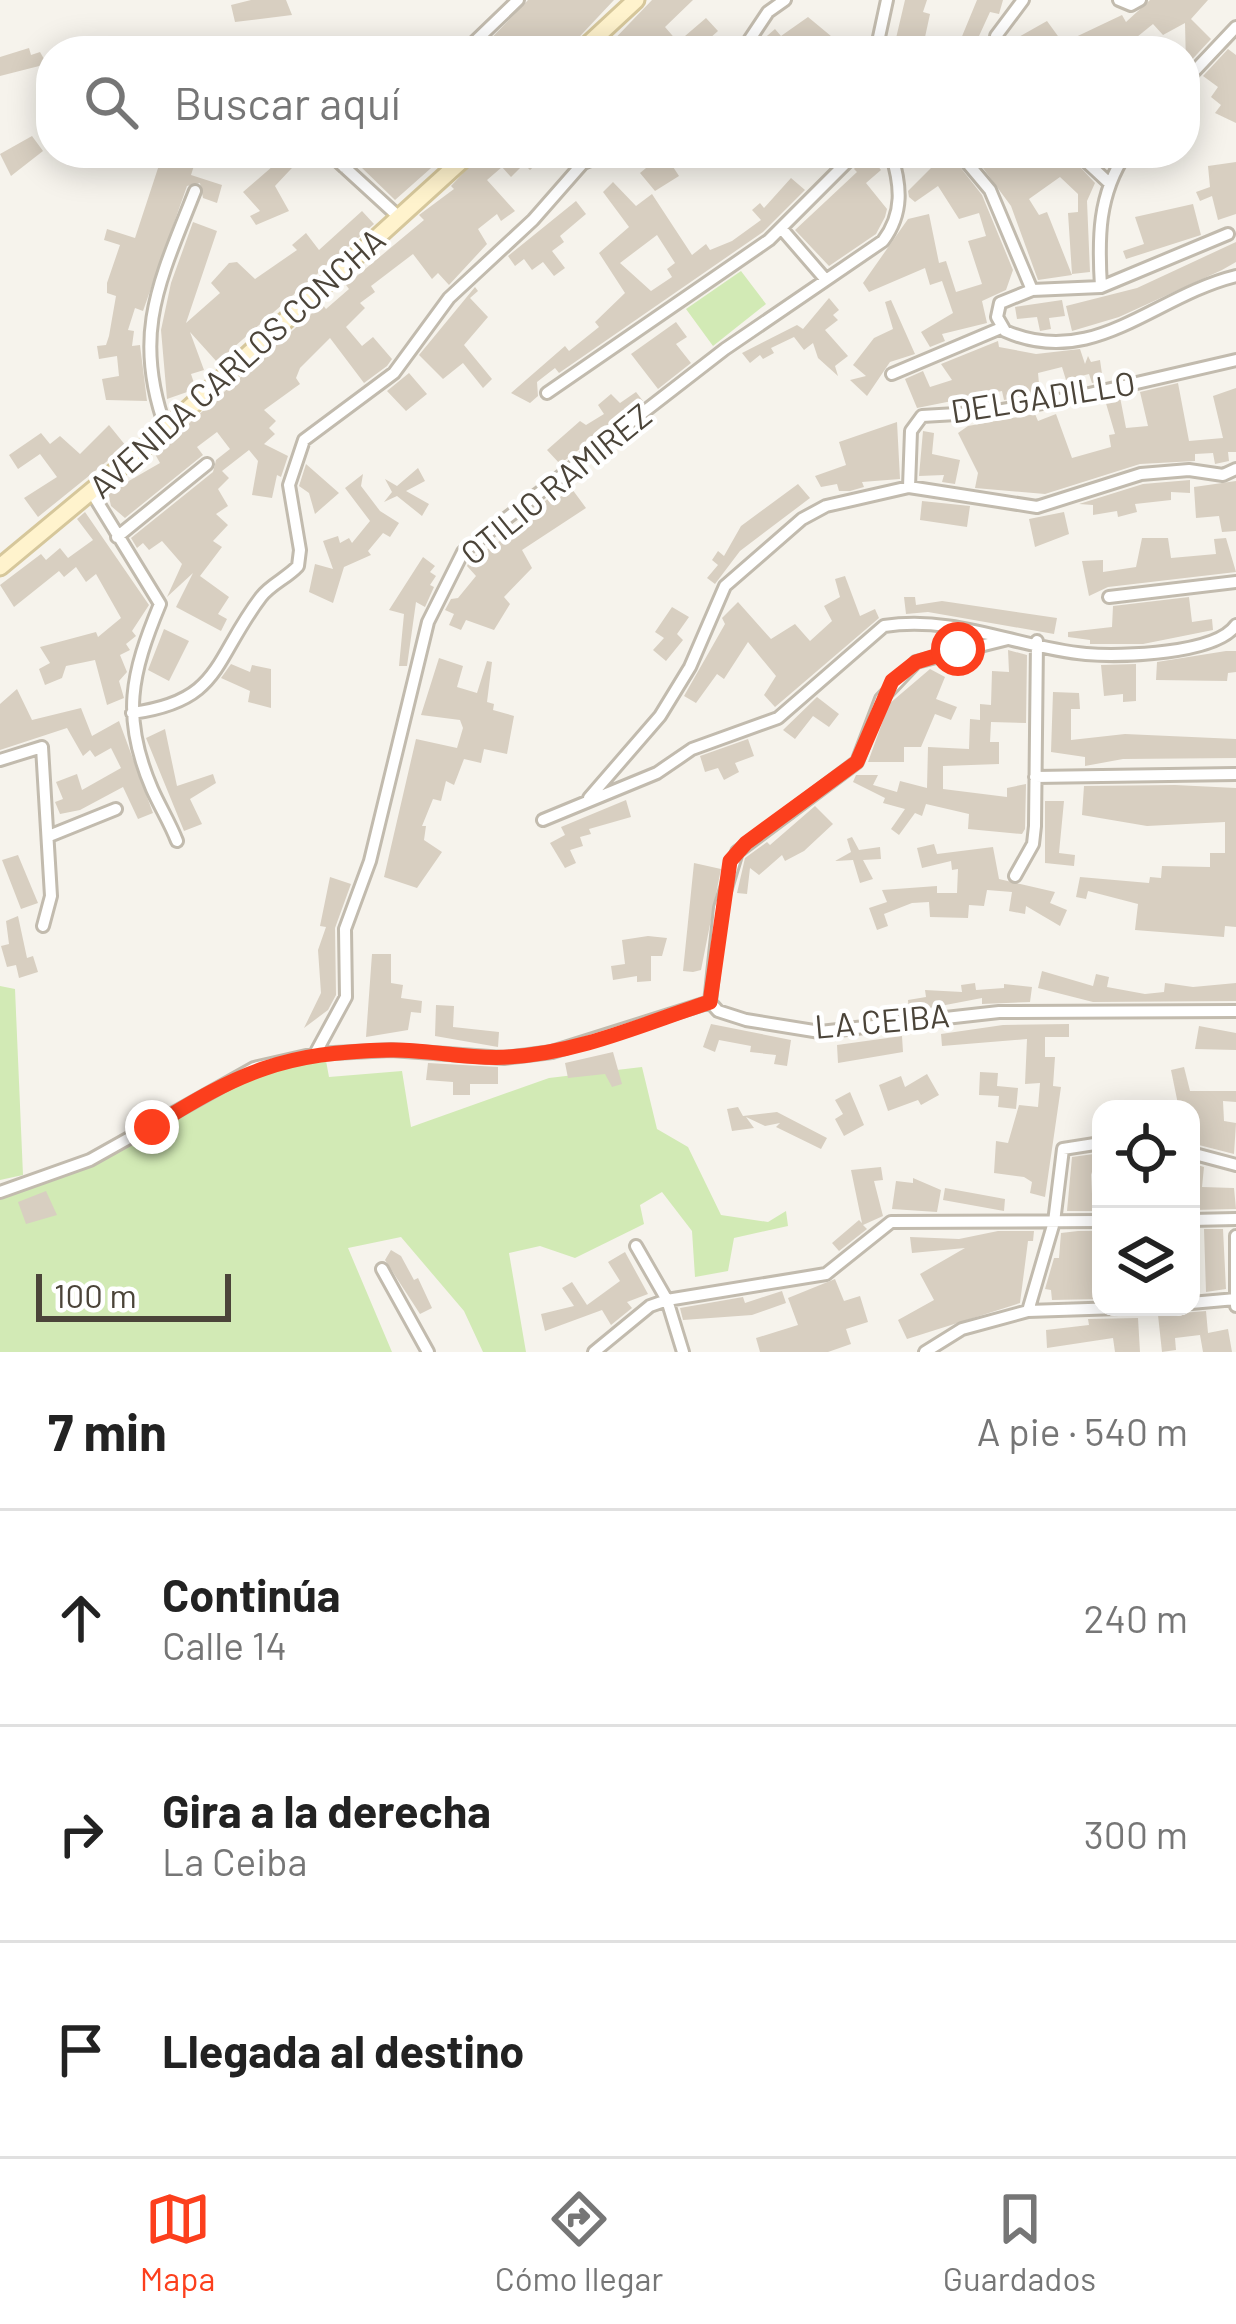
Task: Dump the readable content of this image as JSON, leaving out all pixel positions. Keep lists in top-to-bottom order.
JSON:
{
  "streets": {
    "street": [
      "AVENIDA CARLOS CONCHA",
      "DELGADILLO",
      "OTILIO RAMIREZ",
      "LA CEIBA"
    ]
  },
  "scale_bar": "100 m",
  "page": {
    "search": "Buscar aquí",
    "scale": "100 m",
    "heading": ["7 min", "A pie · 540 m"],
    "list": [
      ["Continúa", "Calle 14", "240 m"],
      ["Gira a la derecha", "La Ceiba", "300 m"],
      "Llegada al destino"
    ],
    "nav": ["Mapa", "Cómo llegar", "Guardados"]
  }
}
